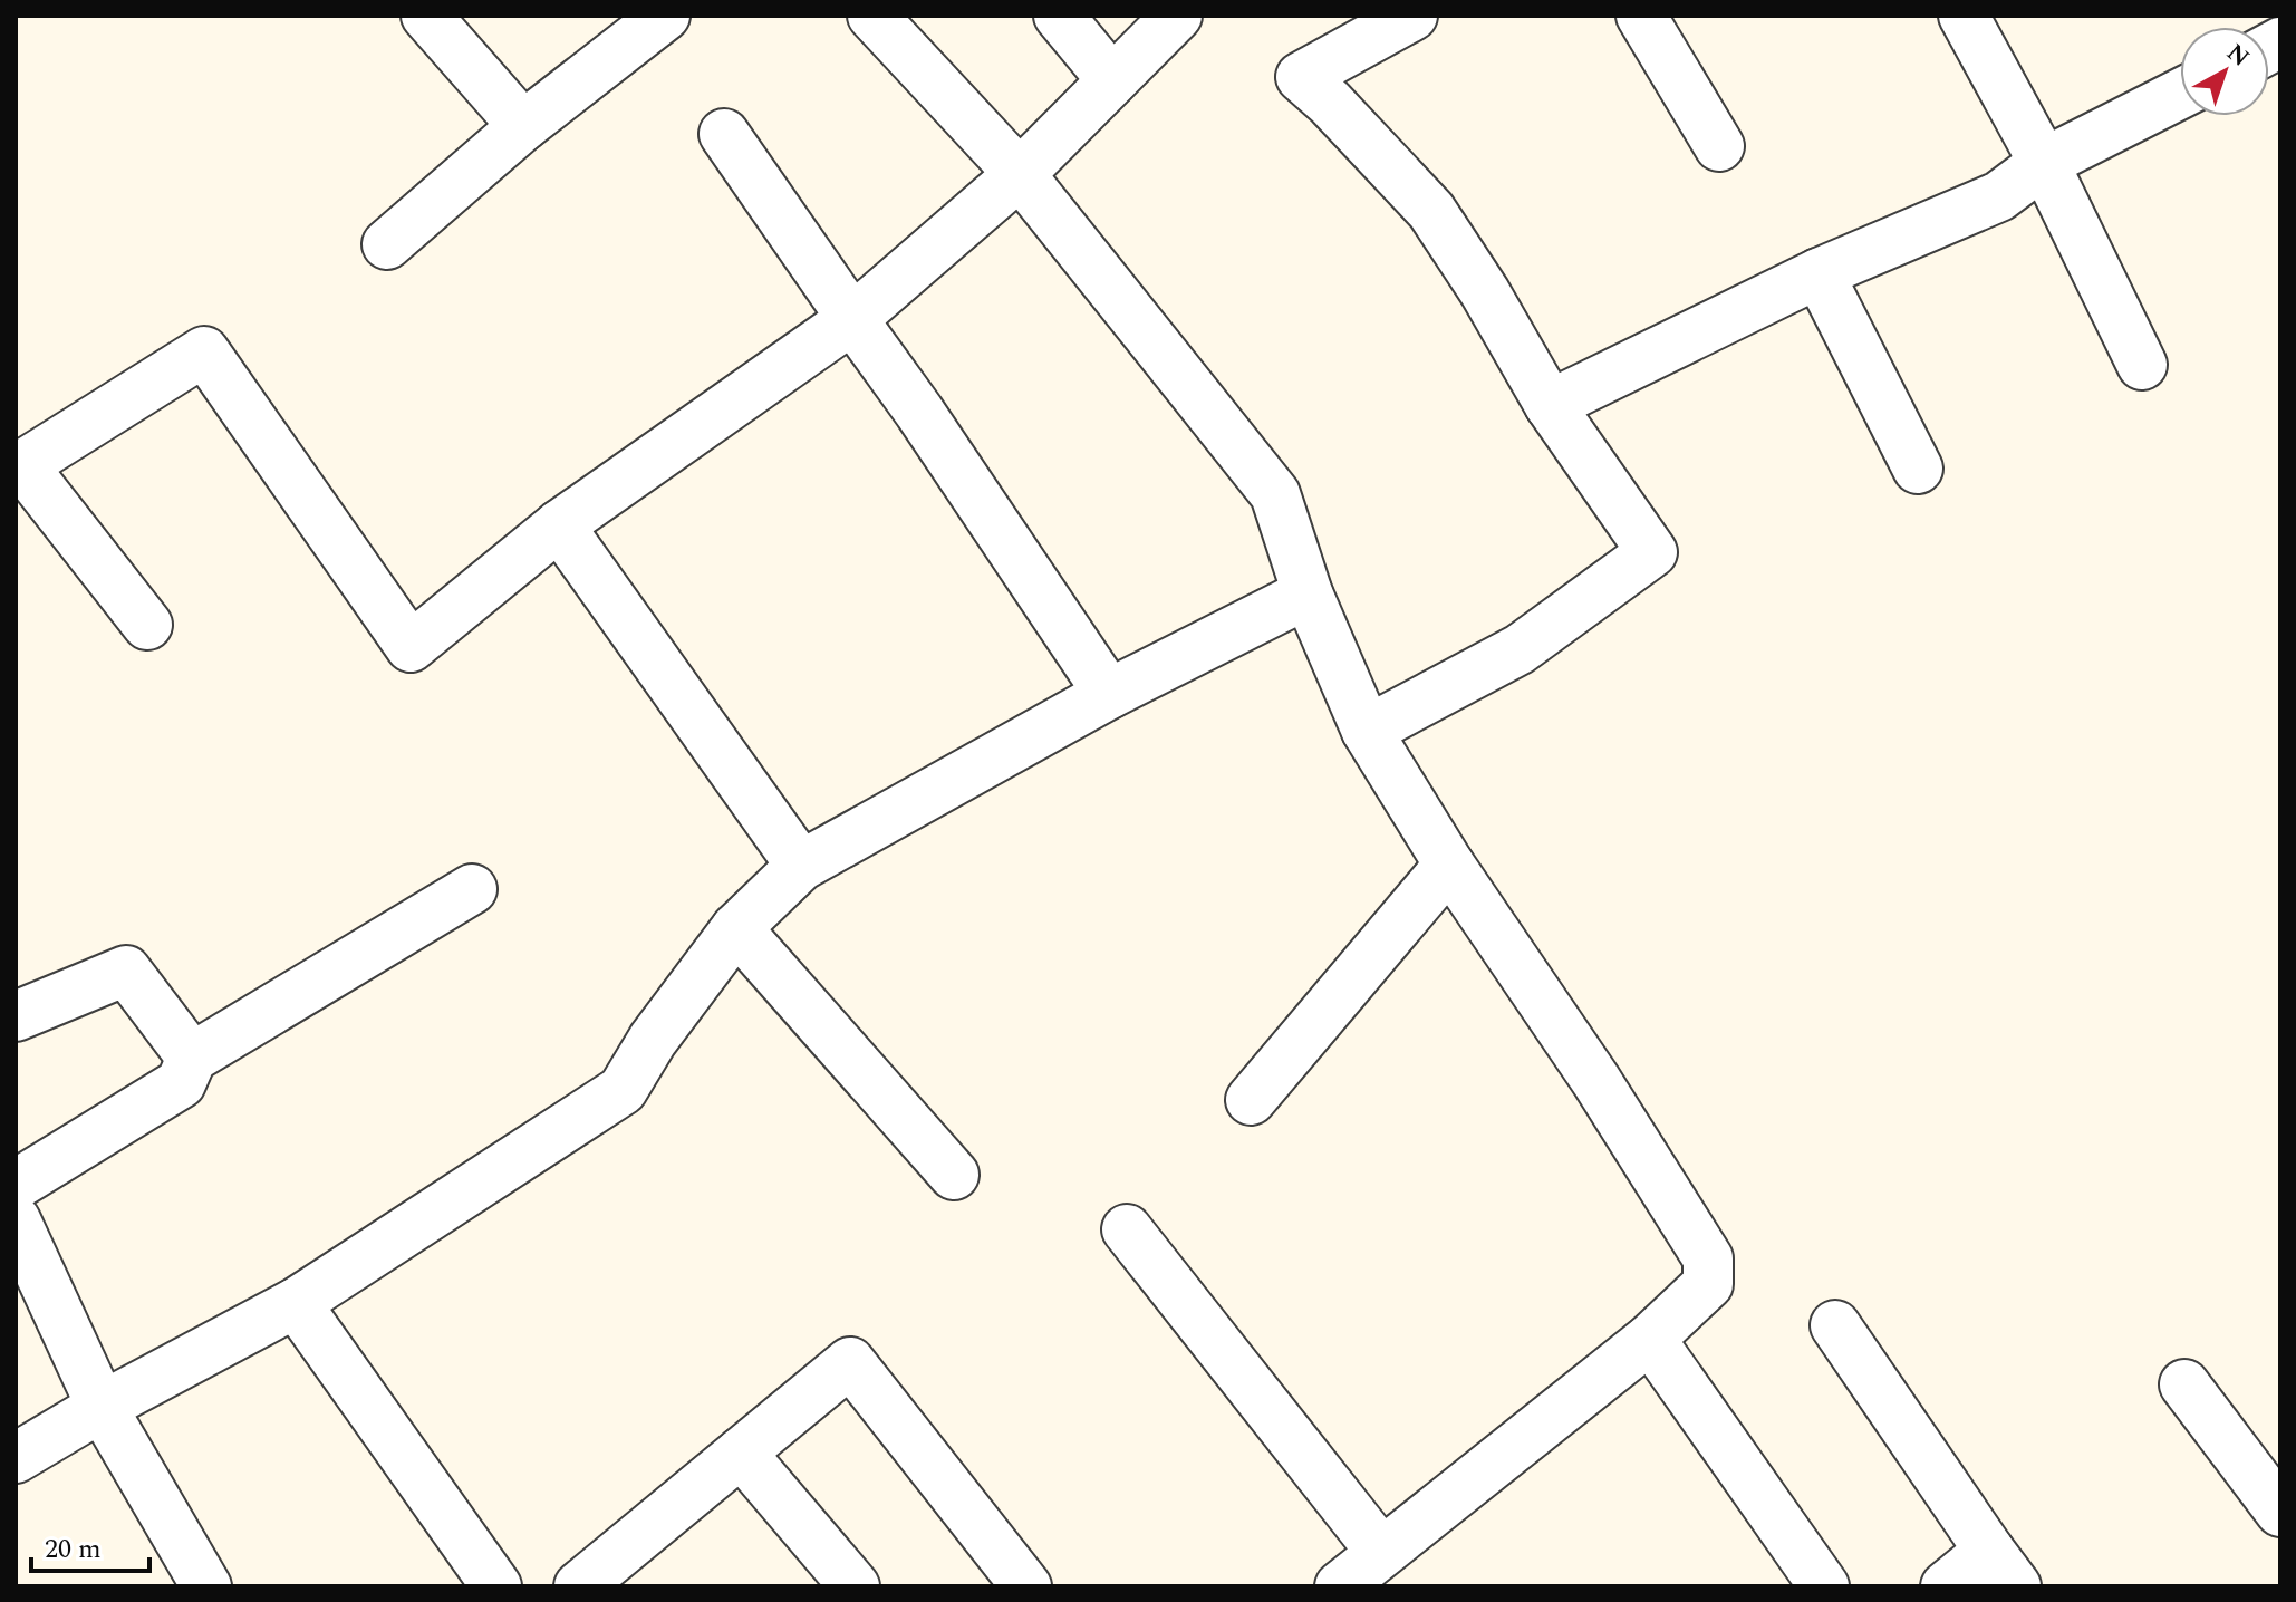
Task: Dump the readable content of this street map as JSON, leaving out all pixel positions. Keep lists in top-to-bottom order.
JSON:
{
  "scale_bar": "20 m",
  "north": "top right"
}
